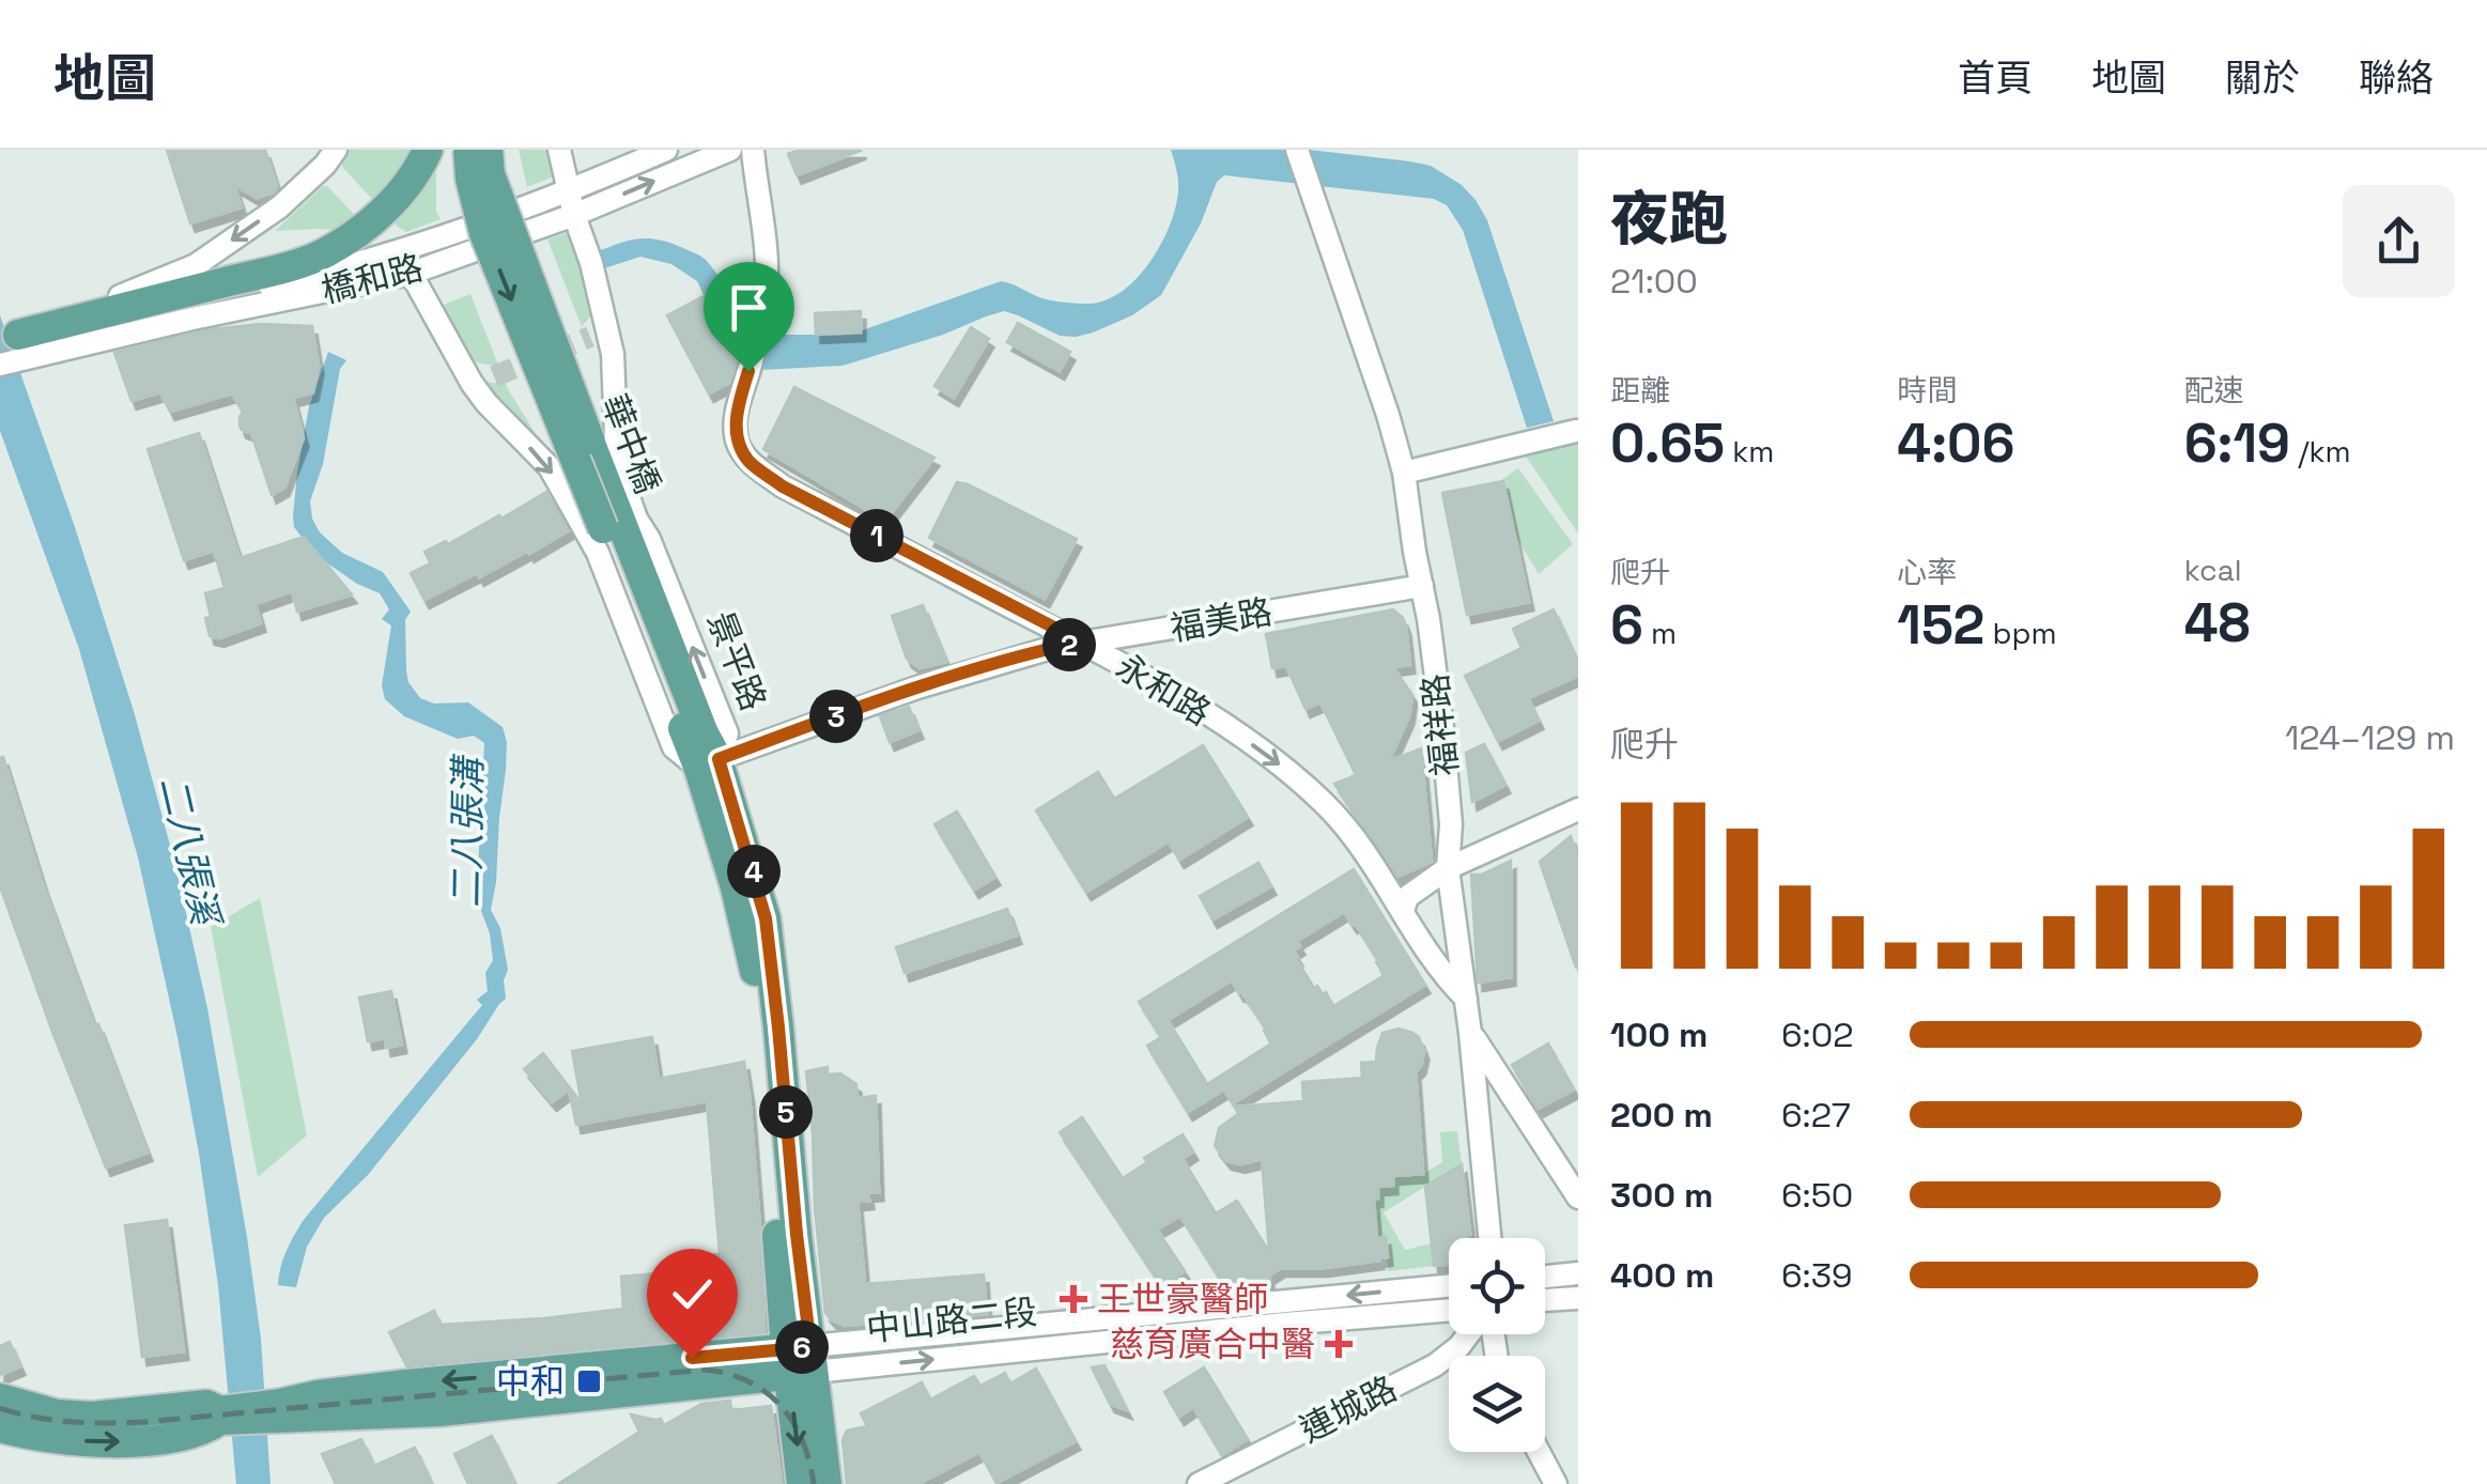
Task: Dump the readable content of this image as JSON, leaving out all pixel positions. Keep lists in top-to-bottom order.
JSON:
{
  "streets": {
    "main road": ["華中橋", "景平路", "中山路二段"],
    "street": [
      "橋和路",
      "福美路",
      "永和路",
      "福祥路",
      "連城路"
    ]
  },
  "crossings": [
    ["橋和路", "景平路"],
    ["華中橋", "福美路"],
    ["華中橋", "景平路"],
    ["福美路", "景平路"],
    ["福美路", "永和路"],
    ["福美路", "福祥路"],
    ["景平路", "中山路二段"],
    ["永和路", "福祥路"]
  ],
  "water": ["二八張溝", "二八張溪"],
  "places": {
    "health": ["王世豪醫師", "慈育廣合中醫"],
    "transit": ["中和"]
  },
  "page": {
    "header": "地圖",
    "nav": [
      "首頁",
      "地圖",
      "關於",
      "聯絡"
    ],
    "heading": ["夜跑", "21:00"],
    "stats": [
      ["距離", "0.65 km"],
      ["時間", "4:06"],
      ["配速", "6:19 /km"],
      ["爬升", "6 m"],
      ["心率", "152 bpm"],
      ["kcal", "48"]
    ],
    "pins": [
      "1",
      "2",
      "3",
      "4",
      "5",
      "6"
    ],
    "chart": ["爬升", "124–129 m"],
    "list": [
      {
        "name": "100 m",
        "note": "6:02"
      },
      {
        "name": "200 m",
        "note": "6:27"
      },
      {
        "name": "300 m",
        "note": "6:50"
      },
      {
        "name": "400 m",
        "note": "6:39"
      }
    ]
  }
}
